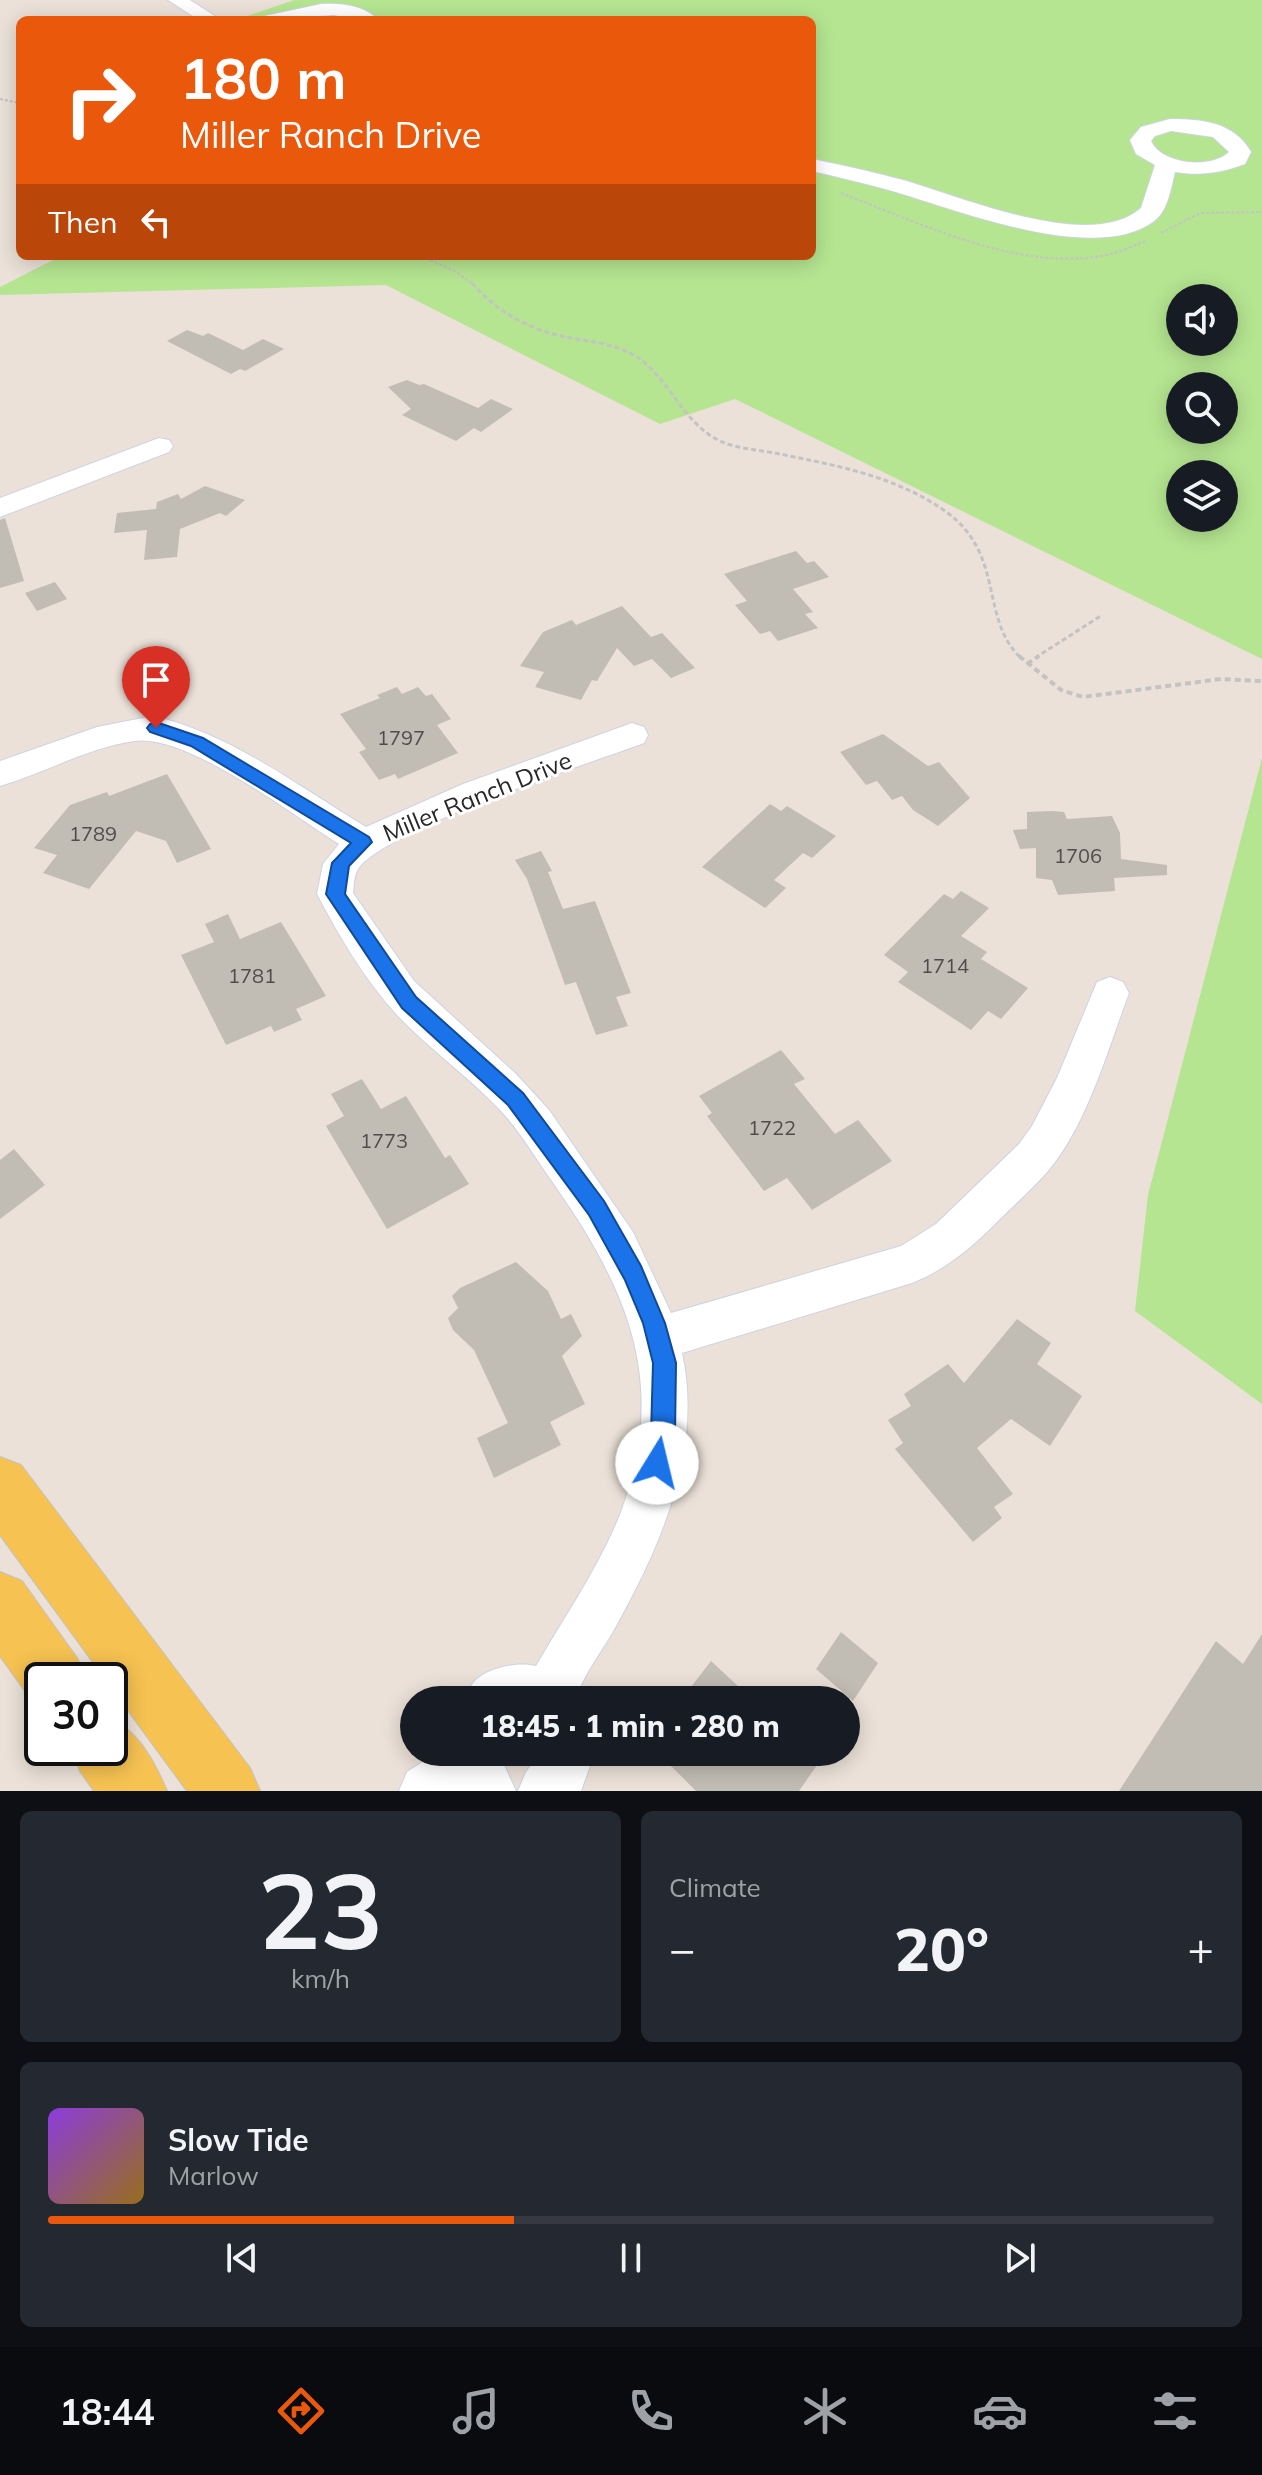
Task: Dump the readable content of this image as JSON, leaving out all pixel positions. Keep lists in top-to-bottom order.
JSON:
{
  "streets": {
    "street": ["Miller Ranch Drive"]
  },
  "house_numbers": [
    "1797",
    "1789",
    "1706",
    "1714",
    "1781",
    "1722",
    "1773"
  ],
  "page": {
    "turn": ["180 m", "Miller Ranch Drive"],
    "then": "Then",
    "limit": "30",
    "trip": "18:45 · 1 min · 280 m",
    "tile": [
      ["23", "km/h"],
      "Climate"
    ],
    "heat": ["−", "20°", "+"],
    "song": ["Slow Tide", "Marlow"],
    "tabs": "18:44"
  }
}
